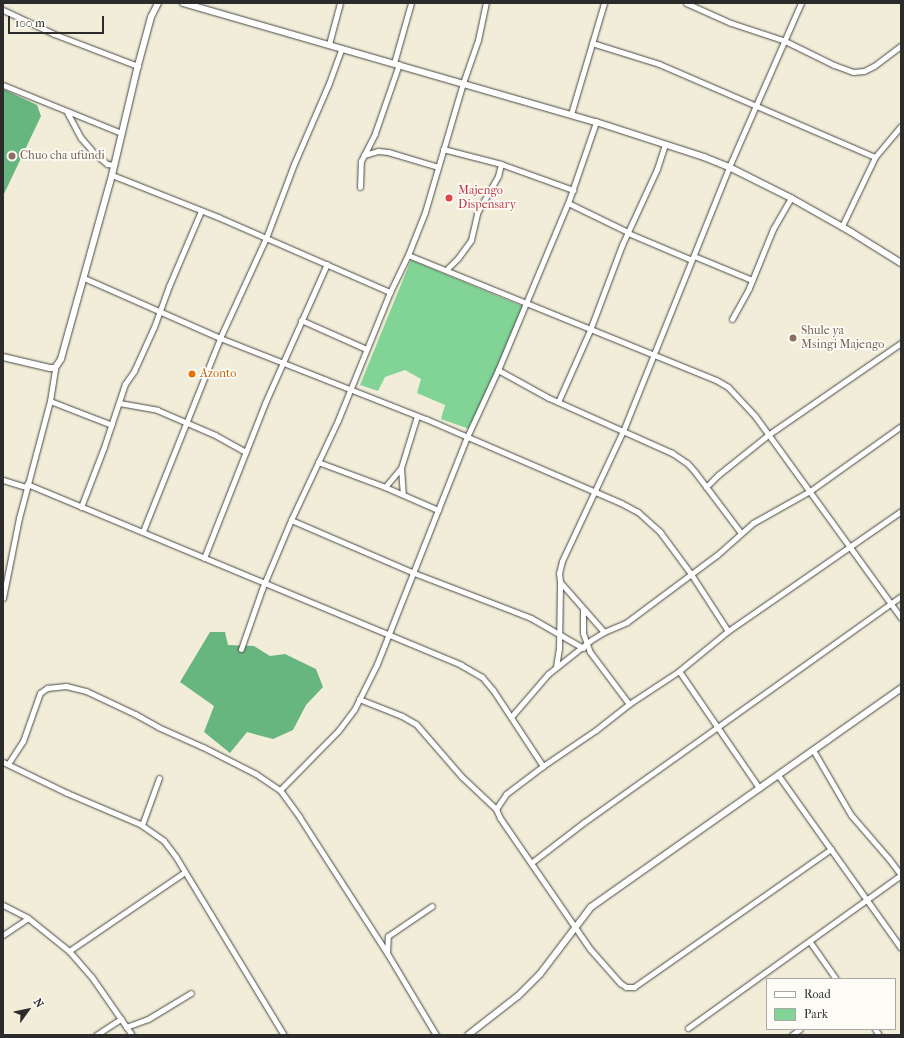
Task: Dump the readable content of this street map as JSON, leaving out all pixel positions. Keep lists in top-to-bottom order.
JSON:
{
  "places": [
    "Chuo cha ufundi",
    "Majengo Dispensary",
    "Shule ya Msingi Majengo",
    "Azonto"
  ],
  "legend": ["Road", "Park"],
  "scale_bar": "100 m",
  "north": "top right"
}
